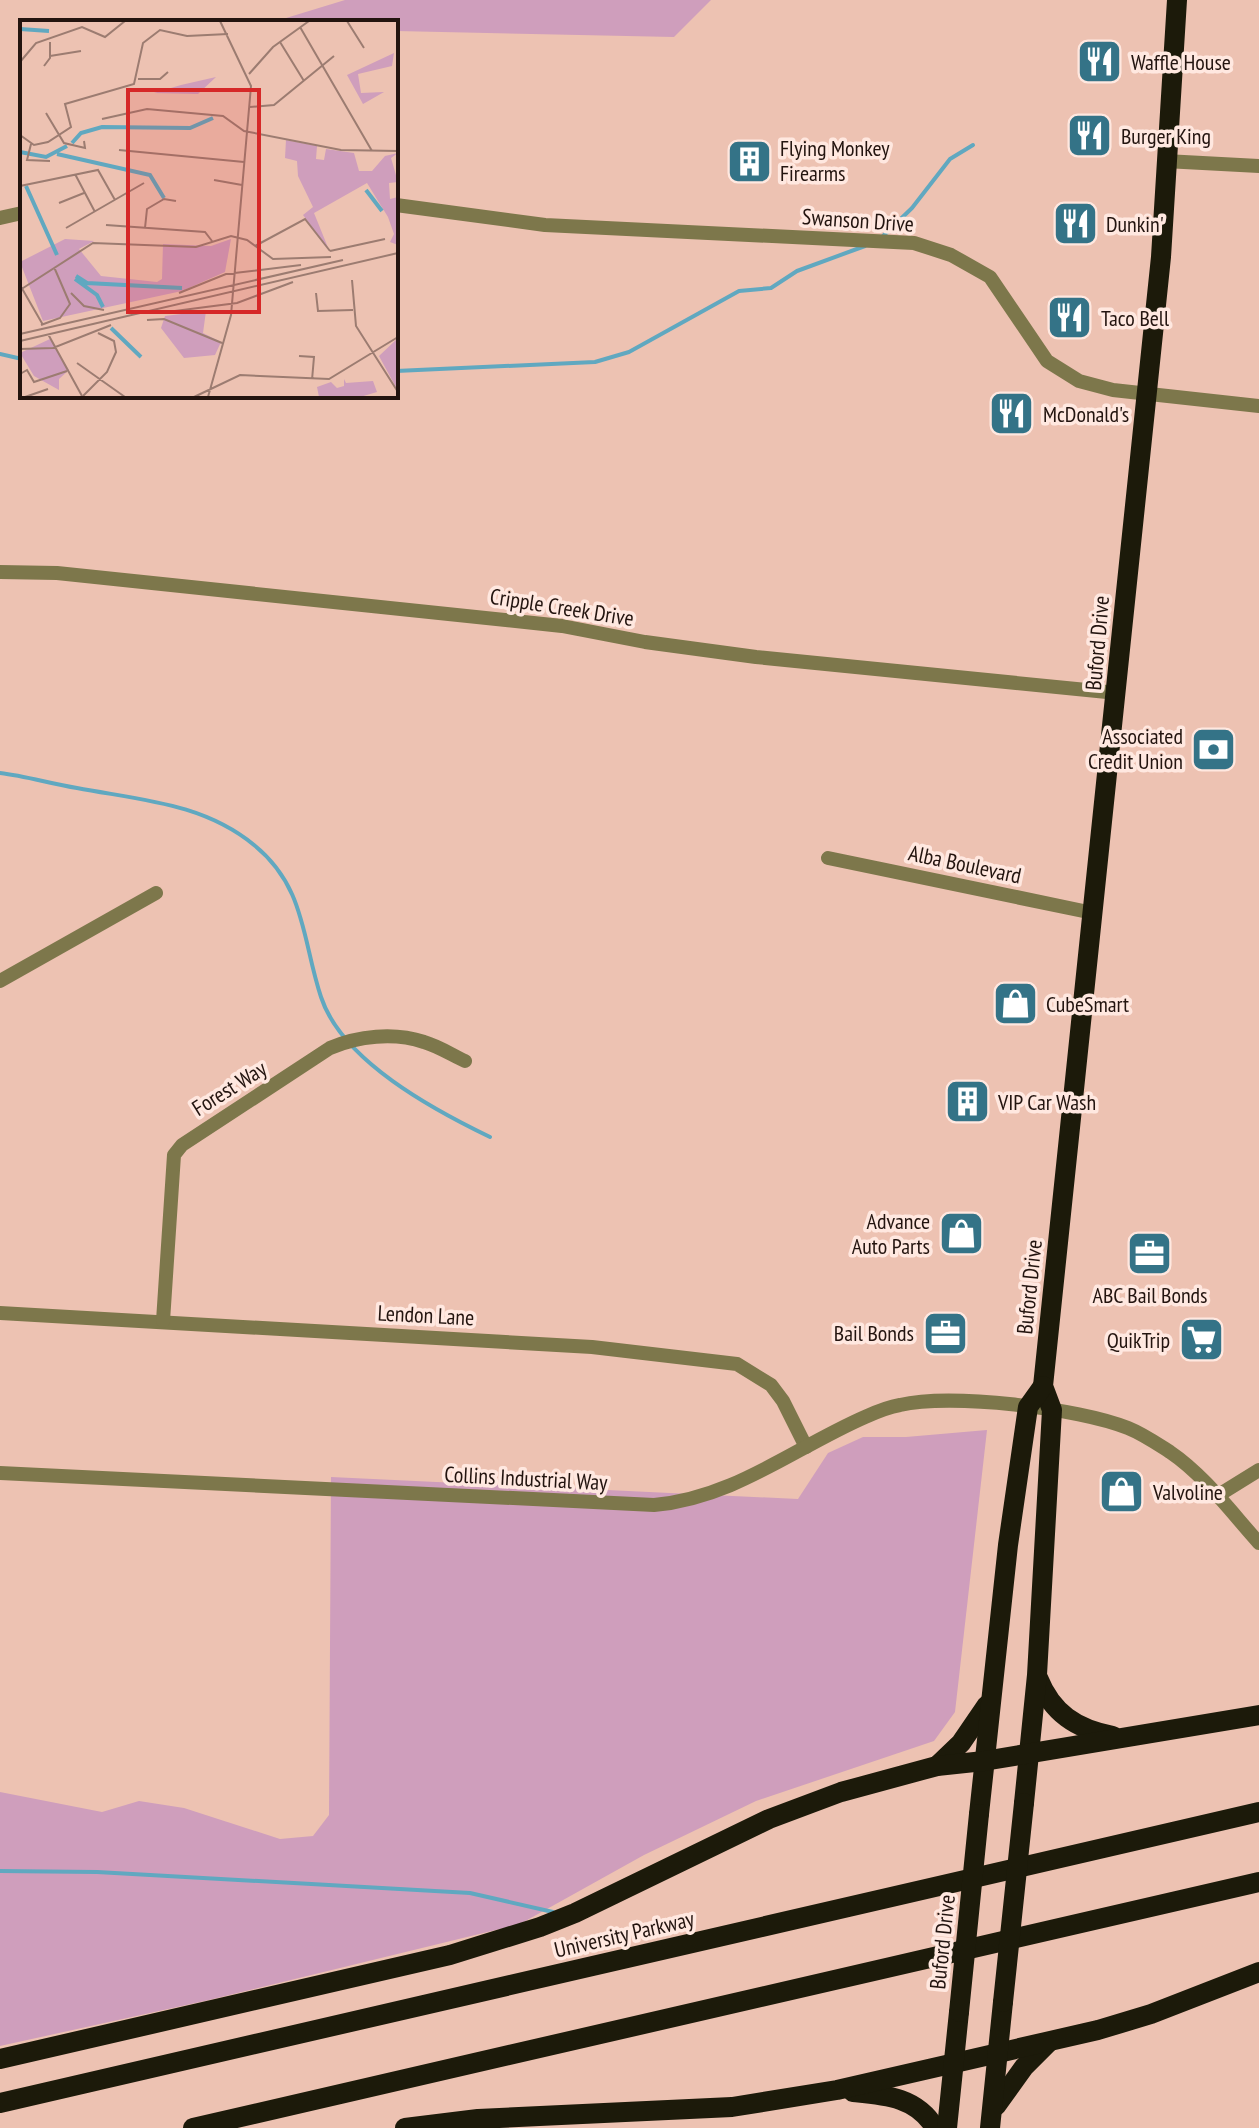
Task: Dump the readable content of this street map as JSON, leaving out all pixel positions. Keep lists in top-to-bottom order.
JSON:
{
  "streets": {
    "highway": ["Buford Drive", "University Parkway"],
    "street": [
      "Swanson Drive",
      "Cripple Creek Drive",
      "Alba Boulevard",
      "Forest Way",
      "Lendon Lane",
      "Collins Industrial Way"
    ]
  },
  "crossings": [
    ["Swanson Drive", "Buford Drive"],
    ["Cripple Creek Drive", "Buford Drive"],
    ["Buford Drive", "Alba Boulevard"],
    ["Buford Drive", "Collins Industrial Way"],
    ["Forest Way", "Lendon Lane"],
    ["Lendon Lane", "Collins Industrial Way"]
  ],
  "places": {
    "restaurant": [
      "Waffle House",
      "Burger King",
      "Dunkin'",
      "Taco Bell",
      "McDonald's"
    ],
    "building": ["Flying Monkey Firearms", "VIP Car Wash"],
    "bank": ["Associated Credit Union"],
    "shop": ["CubeSmart", "Advance Auto Parts", "Valvoline"],
    "office": ["ABC Bail Bonds", "Bail Bonds"],
    "supermarket": ["QuikTrip"]
  }
}
